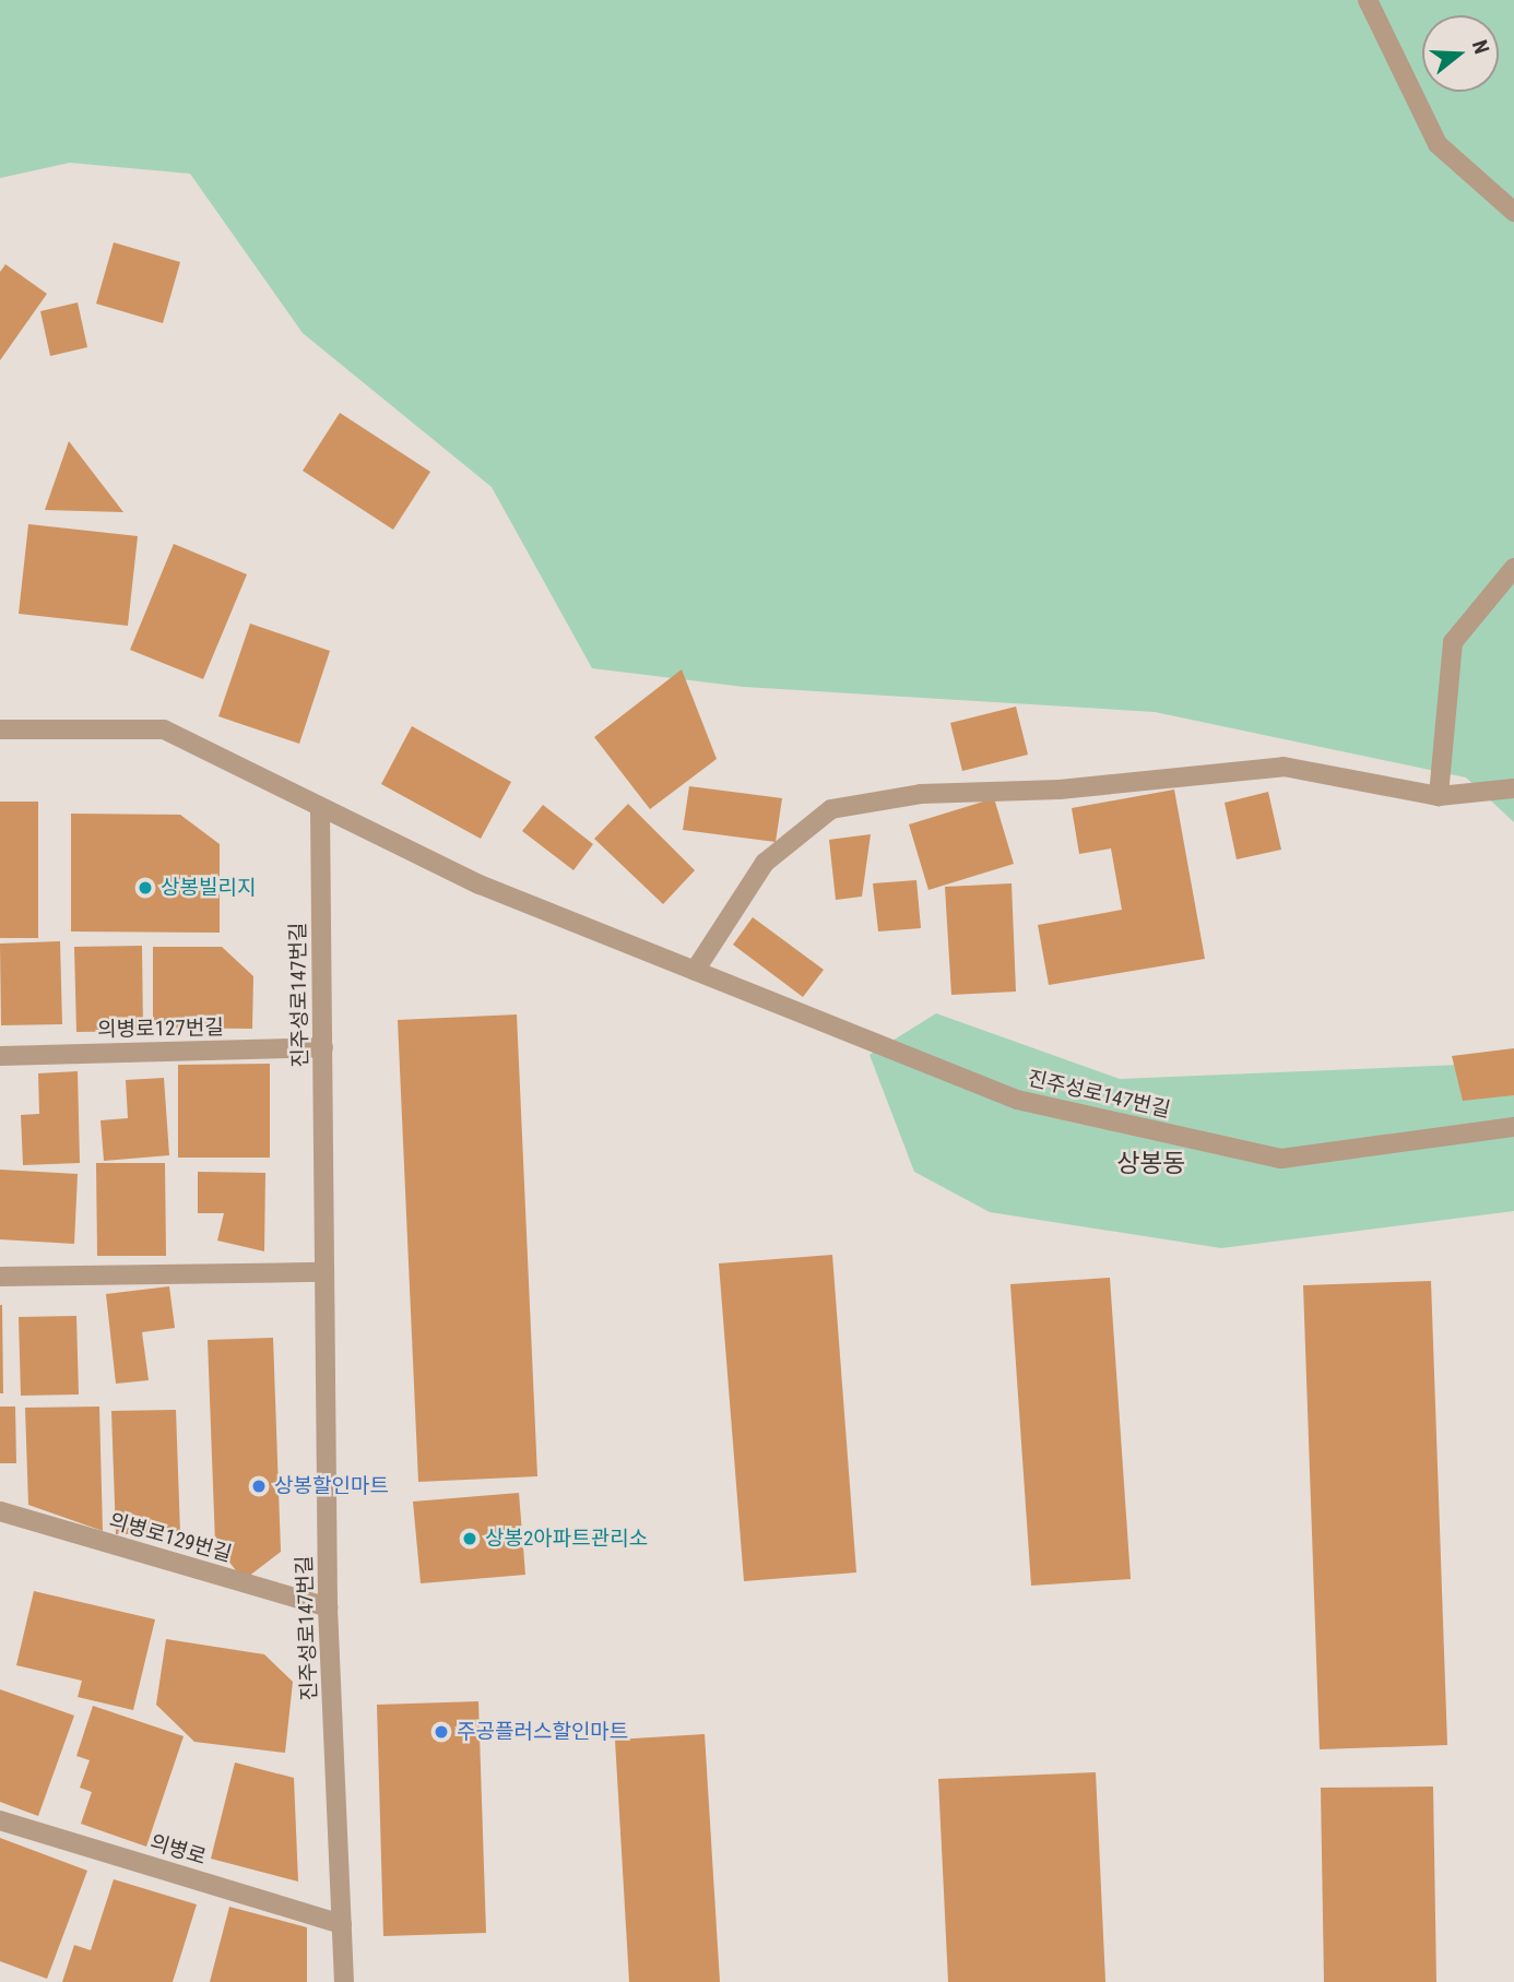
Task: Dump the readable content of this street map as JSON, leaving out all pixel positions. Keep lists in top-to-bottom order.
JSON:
{
  "streets": {
    "street": [
      "진주성로147번길",
      "의병로127번길",
      "의병로129번길",
      "의병로"
    ]
  },
  "crossings": [
    ["진주성로147번길", "의병로127번길"],
    ["진주성로147번길", "의병로129번길"],
    ["진주성로147번길", "의병로"]
  ],
  "districts": ["상봉동"],
  "places": [
    "상봉빌리지",
    "상봉할인마트",
    "상봉2아파트관리소",
    "주공플러스할인마트"
  ],
  "north": "right"
}
